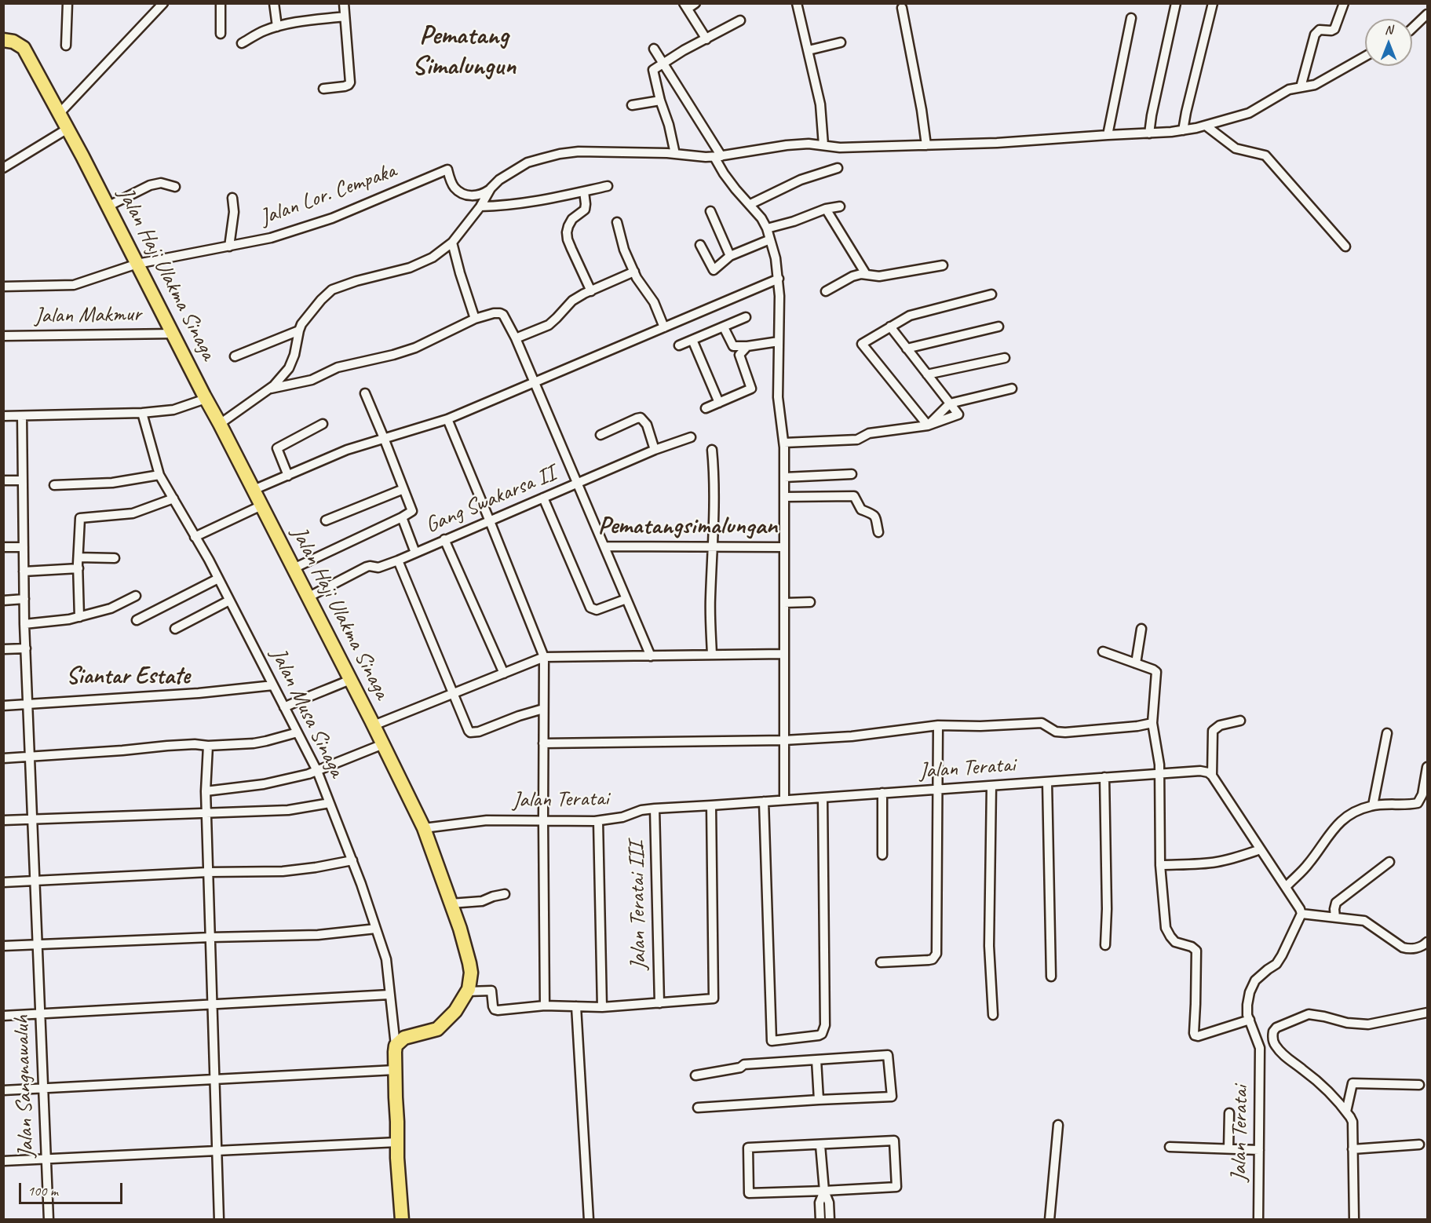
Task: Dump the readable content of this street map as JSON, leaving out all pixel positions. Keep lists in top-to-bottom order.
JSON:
{
  "streets": {
    "main road": ["Jalan Haji Ulakma Sinaga"],
    "street": [
      "Jalan Lor. Cempaka",
      "Jalan Makmur",
      "Gang Swakarsa II",
      "Jalan Musa Sinaga",
      "Jalan Teratai",
      "Jalan Teratai III",
      "Jalan Sangnawaluh"
    ]
  },
  "crossings": [
    ["Jalan Lor. Cempaka", "Jalan Haji Ulakma Sinaga"],
    ["Jalan Haji Ulakma Sinaga", "Jalan Makmur"],
    ["Jalan Haji Ulakma Sinaga", "Gang Swakarsa II"],
    ["Jalan Haji Ulakma Sinaga", "Jalan Musa Sinaga"],
    ["Jalan Haji Ulakma Sinaga", "Jalan Teratai"],
    ["Jalan Teratai", "Jalan Teratai III"]
  ],
  "districts": ["Pematang Simalungun", "Pematangsimalungan", "Siantar Estate"],
  "scale_bar": "100 m",
  "north": "top"
}
